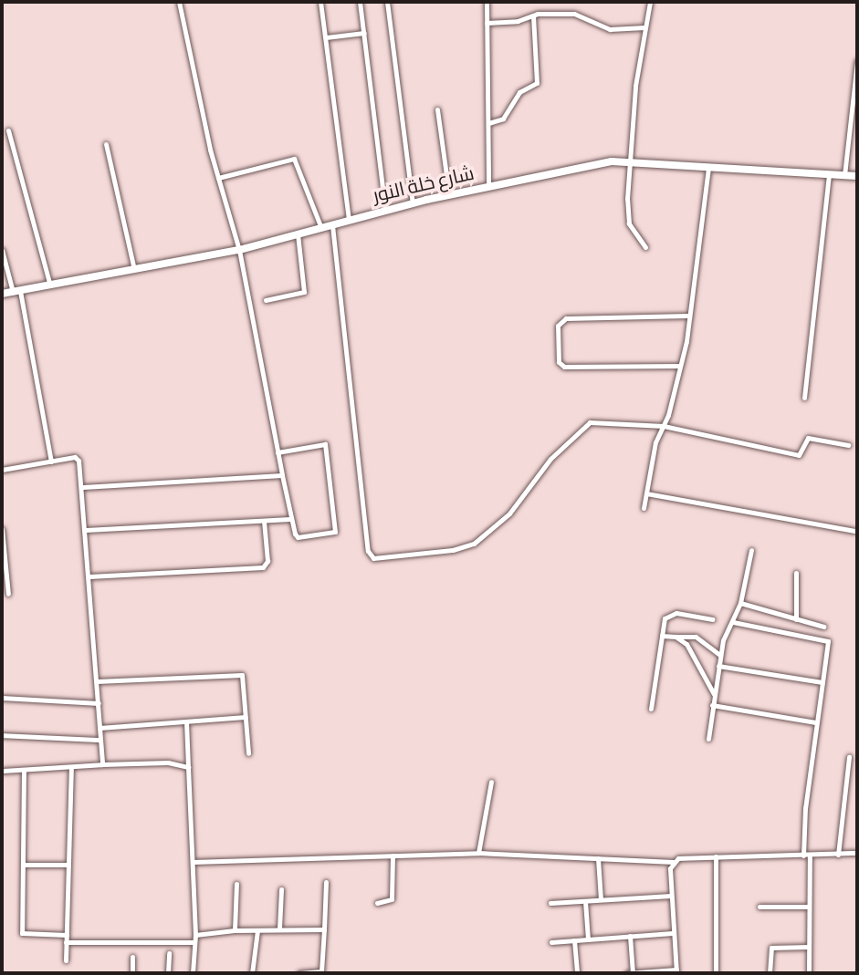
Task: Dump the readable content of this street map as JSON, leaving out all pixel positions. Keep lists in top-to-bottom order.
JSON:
{
  "streets": {
    "street": ["شارع خلة النور"]
  }
}
